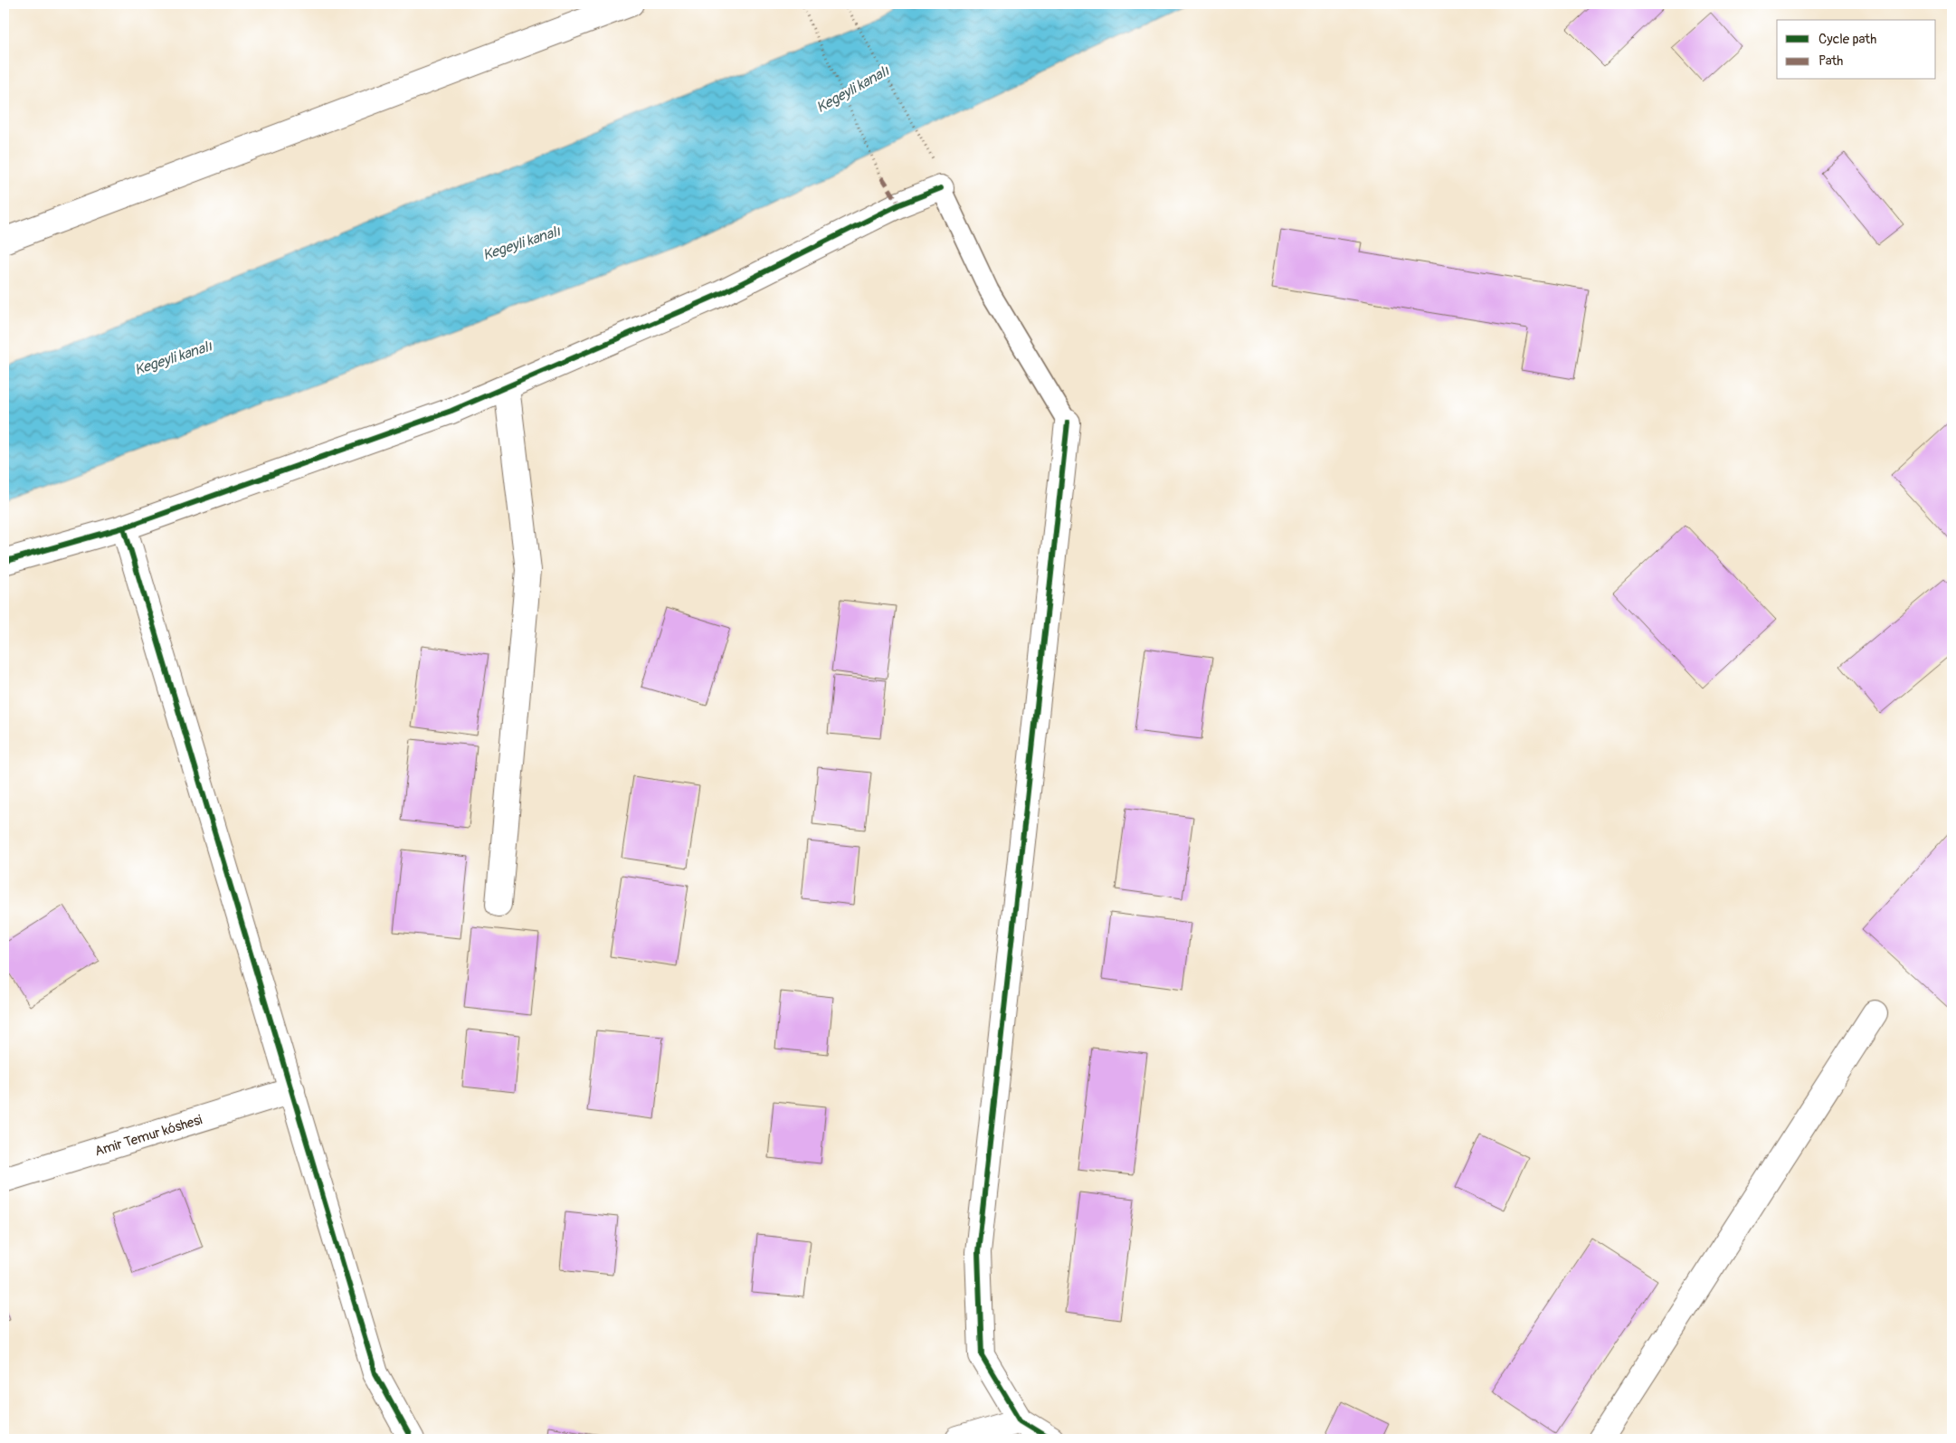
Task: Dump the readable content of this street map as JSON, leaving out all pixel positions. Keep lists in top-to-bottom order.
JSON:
{
  "streets": {
    "street": ["Amir Temur kóshesi"]
  },
  "water": ["Kegeyli kanalı"],
  "legend": ["Cycle path", "Path"]
}
